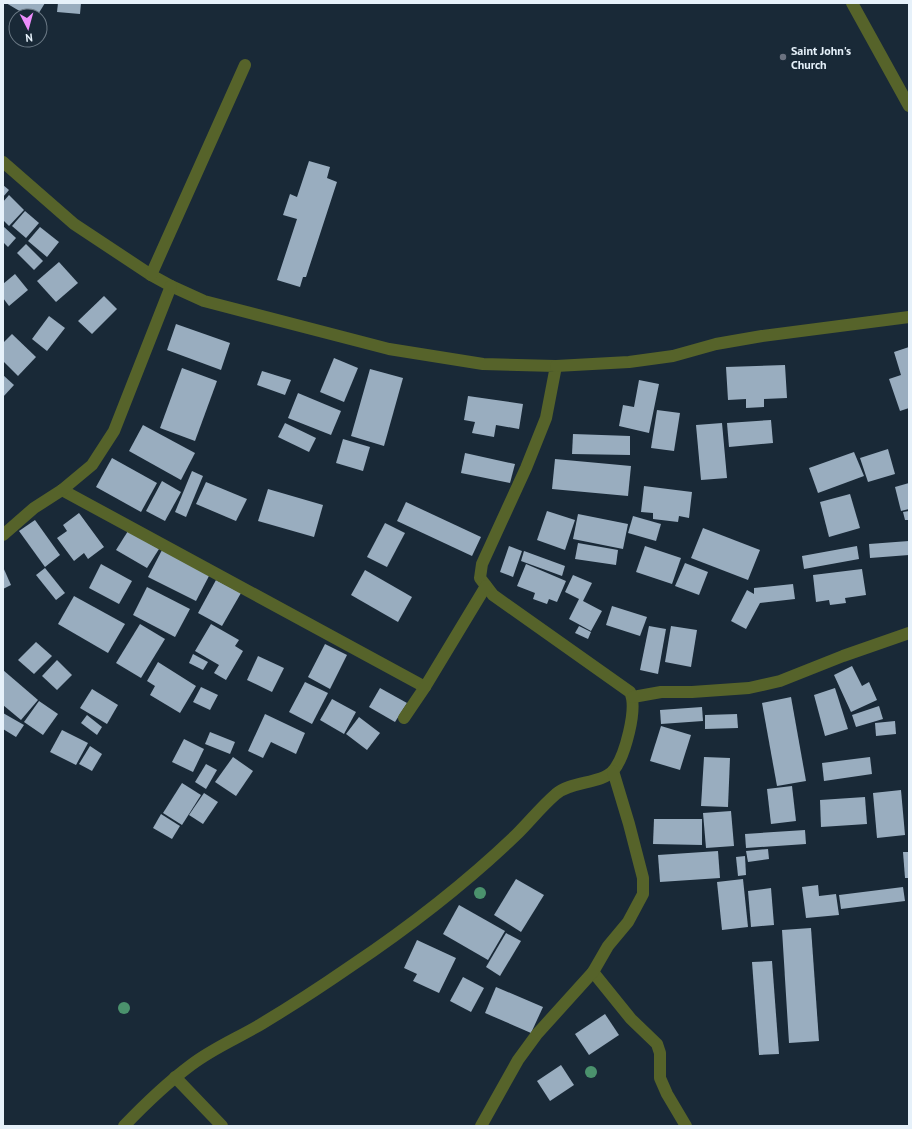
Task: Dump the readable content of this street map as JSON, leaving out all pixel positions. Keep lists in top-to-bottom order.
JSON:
{
  "places": ["Saint John's Church"],
  "north": "bottom"
}
